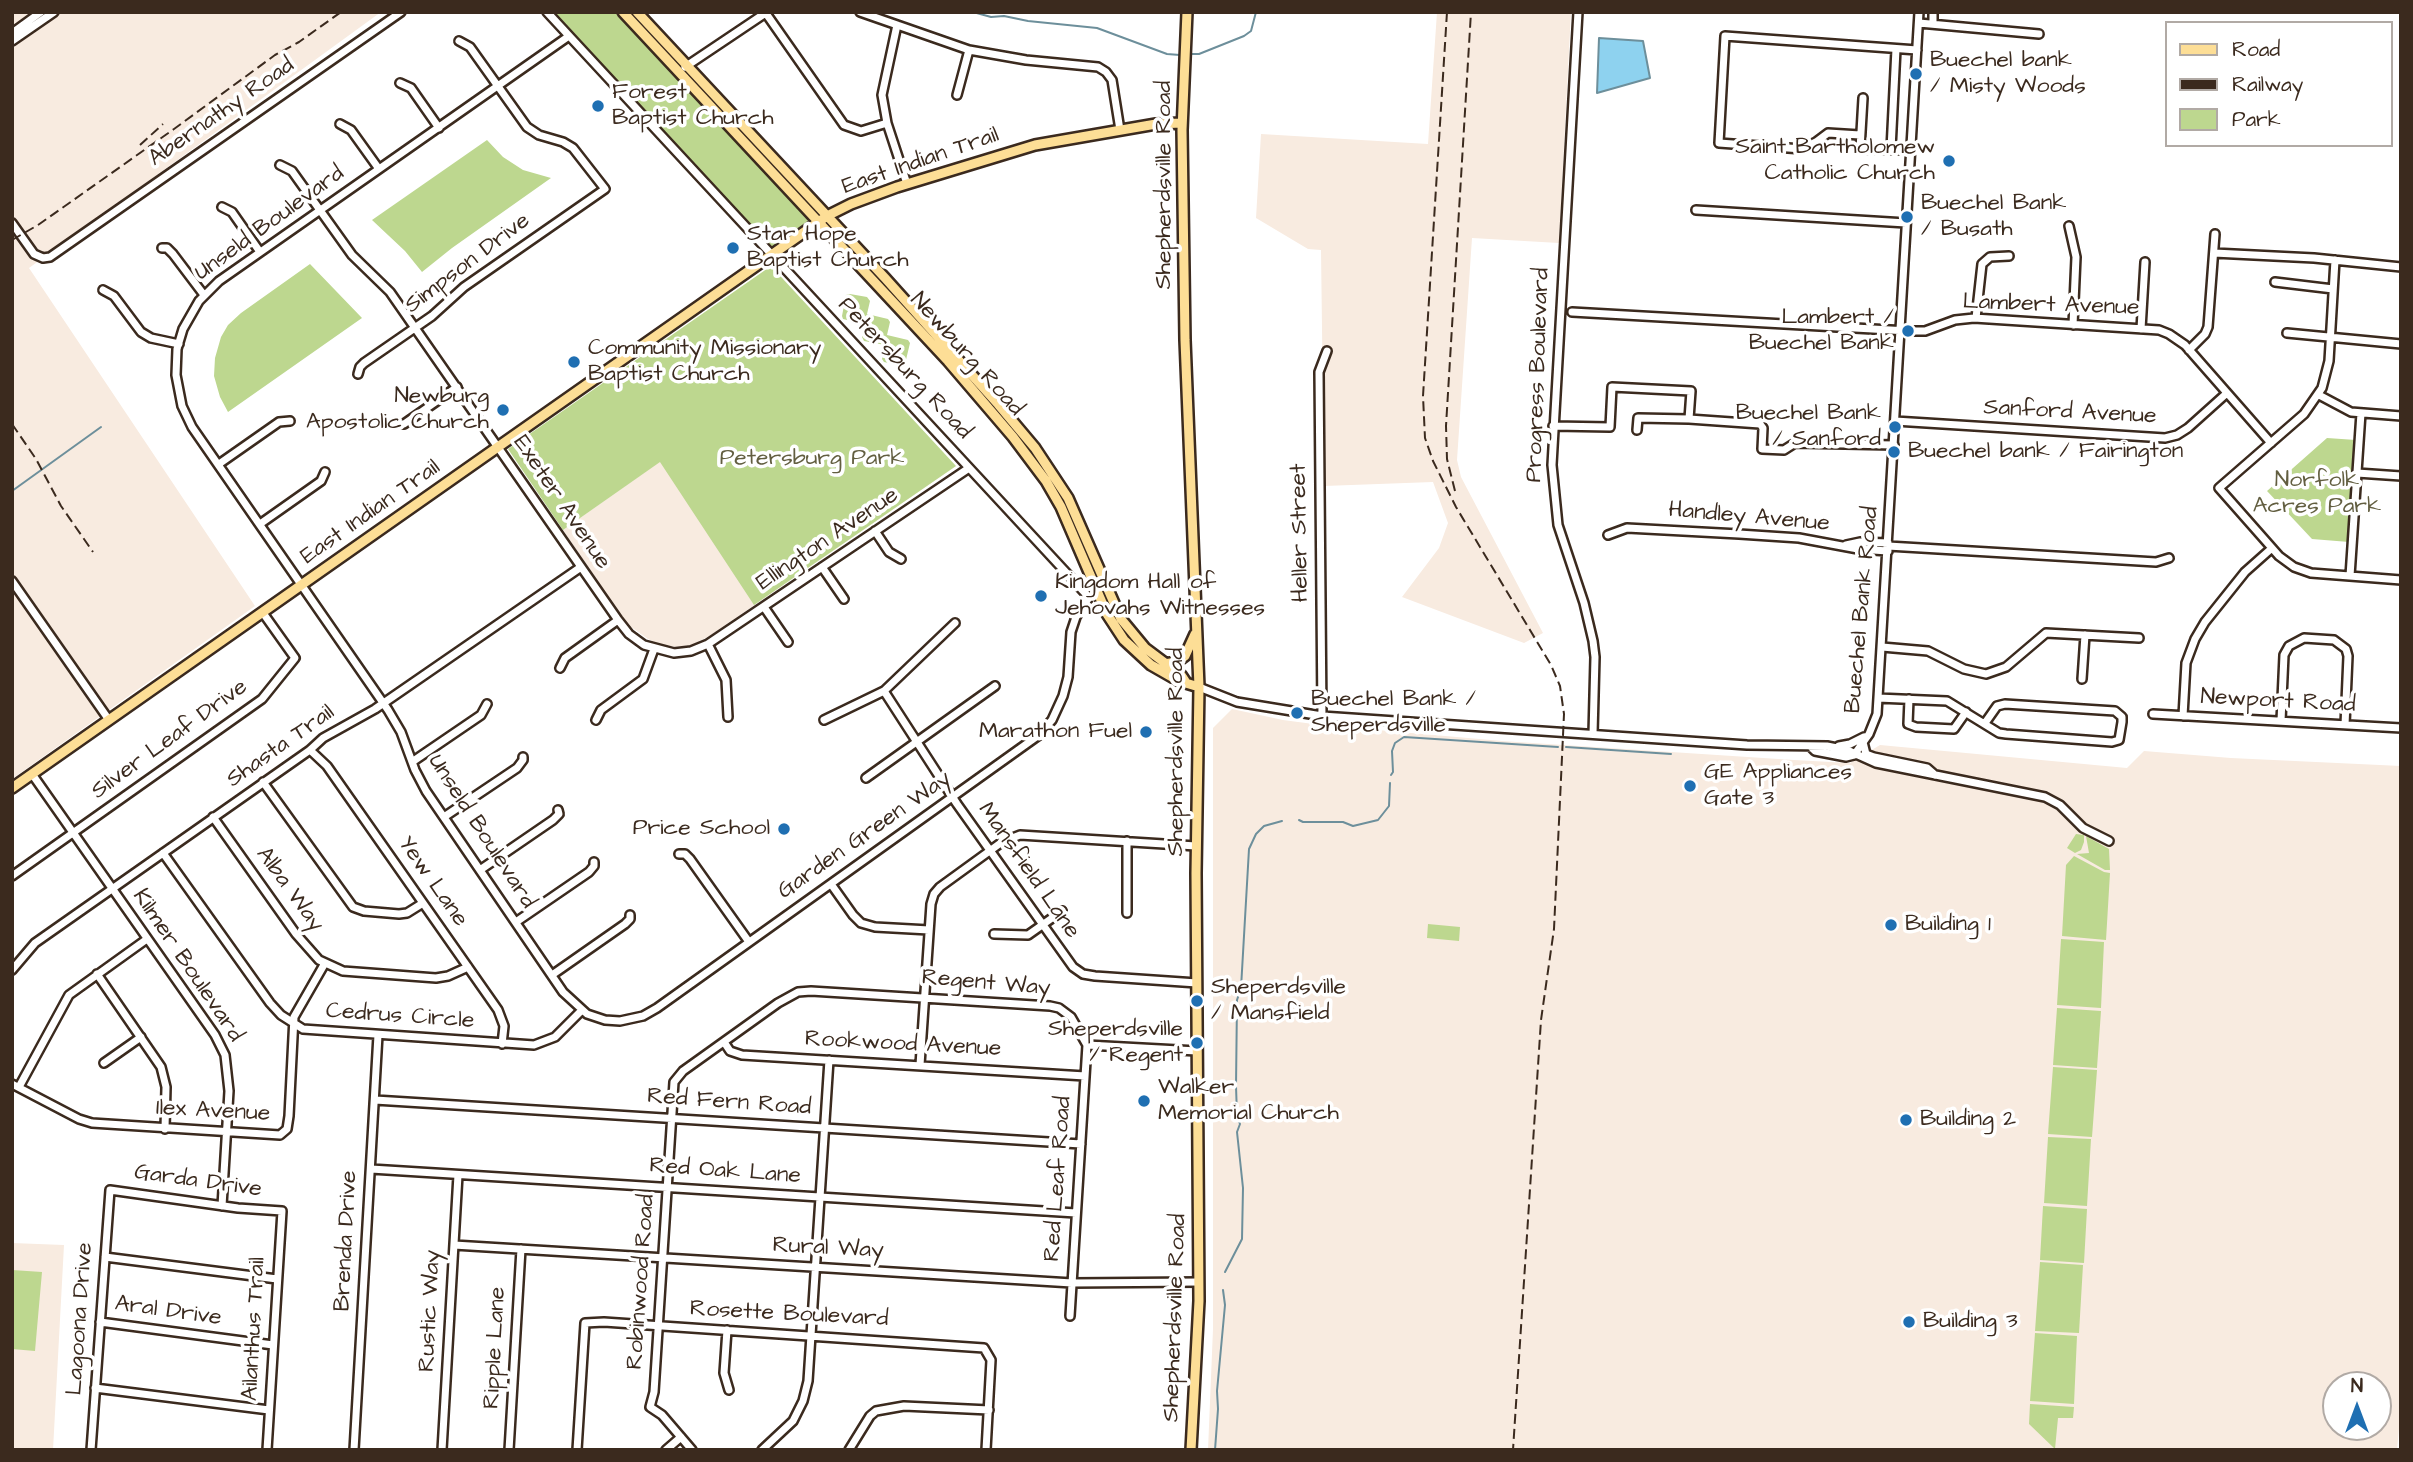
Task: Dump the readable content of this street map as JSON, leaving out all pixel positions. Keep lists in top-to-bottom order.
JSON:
{
  "streets": {
    "main road": ["East Indian Trail", "Shepherdsville Road", "Newburg Road"],
    "street": [
      "Abernathy Road",
      "Unseld Boulevard",
      "Simpson Drive",
      "Lambert Avenue",
      "Petersburg Road",
      "Progress Boulevard",
      "Sanford Avenue",
      "Exeter Avenue",
      "Handley Avenue",
      "Heller Street",
      "Ellington Avenue",
      "Buechel Bank Road",
      "Newport Road",
      "Silver Leaf Drive",
      "Shasta Trail",
      "Garden Green Way",
      "Mansfield Lane",
      "Yew Lane",
      "Alba Way",
      "Kilmer Boulevard",
      "Regent Way",
      "Cedrus Circle",
      "Rookwood Avenue",
      "Red Fern Road",
      "Ilex Avenue",
      "Red Oak Lane",
      "Red Leaf Road",
      "Garda Drive",
      "Brenda Drive",
      "Rural Way",
      "Robinwood Road",
      "Rustic Way",
      "Aral Drive",
      "Rosette Boulevard",
      "Lagoona Drive",
      "Ailanthus Trail",
      "Ripple Lane"
    ]
  },
  "crossings": [
    ["East Indian Trail", "Shepherdsville Road"],
    ["East Indian Trail", "Unseld Boulevard"],
    ["East Indian Trail", "Newburg Road"],
    ["East Indian Trail", "Petersburg Road"],
    ["East Indian Trail", "Exeter Avenue"],
    ["East Indian Trail", "Silver Leaf Drive"],
    ["East Indian Trail", "Kilmer Boulevard"],
    ["Shepherdsville Road", "Newburg Road"],
    ["Shepherdsville Road", "Mansfield Lane"],
    ["Shepherdsville Road", "Rural Way"],
    ["Unseld Boulevard", "Simpson Drive"],
    ["Unseld Boulevard", "Petersburg Road"],
    ["Unseld Boulevard", "Exeter Avenue"],
    ["Unseld Boulevard", "Shasta Trail"],
    ["Unseld Boulevard", "Garden Green Way"],
    ["Unseld Boulevard", "Cedrus Circle"],
    ["Simpson Drive", "Exeter Avenue"],
    ["Lambert Avenue", "Sanford Avenue"],
    ["Lambert Avenue", "Buechel Bank Road"],
    ["Petersburg Road", "Ellington Avenue"],
    ["Petersburg Road", "Garden Green Way"],
    ["Sanford Avenue", "Buechel Bank Road"],
    ["Exeter Avenue", "Shasta Trail"],
    ["Handley Avenue", "Buechel Bank Road"],
    ["Silver Leaf Drive", "Kilmer Boulevard"],
    ["Shasta Trail", "Yew Lane"],
    ["Shasta Trail", "Alba Way"],
    ["Shasta Trail", "Kilmer Boulevard"],
    ["Shasta Trail", "Cedrus Circle"],
    ["Garden Green Way", "Mansfield Lane"],
    ["Garden Green Way", "Cedrus Circle"],
    ["Yew Lane", "Alba Way"],
    ["Yew Lane", "Cedrus Circle"],
    ["Alba Way", "Ilex Avenue"],
    ["Kilmer Boulevard", "Ilex Avenue"],
    ["Kilmer Boulevard", "Garda Drive"],
    ["Regent Way", "Red Leaf Road"],
    ["Regent Way", "Robinwood Road"],
    ["Cedrus Circle", "Ilex Avenue"],
    ["Cedrus Circle", "Brenda Drive"],
    ["Rookwood Avenue", "Red Leaf Road"],
    ["Rookwood Avenue", "Robinwood Road"],
    ["Red Fern Road", "Red Leaf Road"],
    ["Red Fern Road", "Brenda Drive"],
    ["Red Fern Road", "Robinwood Road"],
    ["Red Oak Lane", "Red Leaf Road"],
    ["Red Oak Lane", "Brenda Drive"],
    ["Red Oak Lane", "Robinwood Road"],
    ["Red Oak Lane", "Rustic Way"],
    ["Red Leaf Road", "Rural Way"],
    ["Garda Drive", "Lagoona Drive"],
    ["Garda Drive", "Ailanthus Trail"],
    ["Rural Way", "Robinwood Road"],
    ["Rural Way", "Rustic Way"],
    ["Rural Way", "Ripple Lane"],
    ["Robinwood Road", "Rosette Boulevard"],
    ["Aral Drive", "Lagoona Drive"],
    ["Aral Drive", "Ailanthus Trail"]
  ],
  "parks": ["Petersburg Park", "Norfolk Acres Park"],
  "places": [
    "Buechel bank / Misty Woods",
    "Forest Baptist Church",
    "Saint Bartholomew Catholic Church",
    "Buechel Bank / Busath",
    "Star Hope Baptist Church",
    "Lambert / Buechel Bank",
    "Community Missionary Baptist Church",
    "Newburg Apostolic Church",
    "Buechel Bank / Sanford",
    "Buechel bank / Fairington",
    "Kingdom Hall of Jehovahs Witnesses",
    "Buechel Bank / Sheperdsville",
    "Marathon Fuel",
    "GE Appliances Gate 3",
    "Price School",
    "Building 1",
    "Sheperdsville / Mansfield",
    "Sheperdsville / Regent",
    "Walker Memorial Church",
    "Building 2",
    "Building 3"
  ],
  "legend": ["Road", "Railway", "Park"],
  "north": "top"
}
